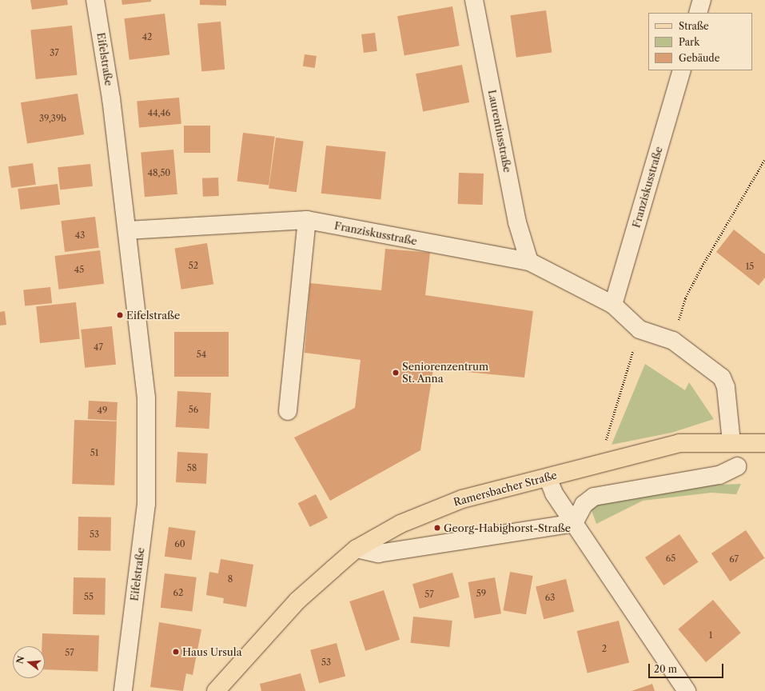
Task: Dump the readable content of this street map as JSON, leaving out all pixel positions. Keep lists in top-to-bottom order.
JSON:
{
  "streets": {
    "main road": ["Ramersbacher Straße"],
    "street": ["Eifelstraße", "Laurentiusstraße", "Franziskusstraße"]
  },
  "crossings": [
    ["Eifelstraße", "Franziskusstraße"],
    ["Laurentiusstraße", "Franziskusstraße"],
    ["Franziskusstraße", "Ramersbacher Straße"]
  ],
  "places": [
    "Eifelstraße",
    "Seniorenzentrum St. Anna",
    "Georg-Habighorst-Straße",
    "Haus Ursula"
  ],
  "house_numbers": [
    "42",
    "37",
    "44,46",
    "39,39b",
    "48,50",
    "43",
    "52",
    "15",
    "45",
    "47",
    "54",
    "56",
    "49",
    "51",
    "58",
    "53",
    "60",
    "65",
    "67",
    "8",
    "62",
    "59",
    "57",
    "55",
    "63",
    "1",
    "2",
    "57",
    "53"
  ],
  "legend": ["Straße", "Park", "Gebäude"],
  "scale_bar": "20 m",
  "north": "left"
}
